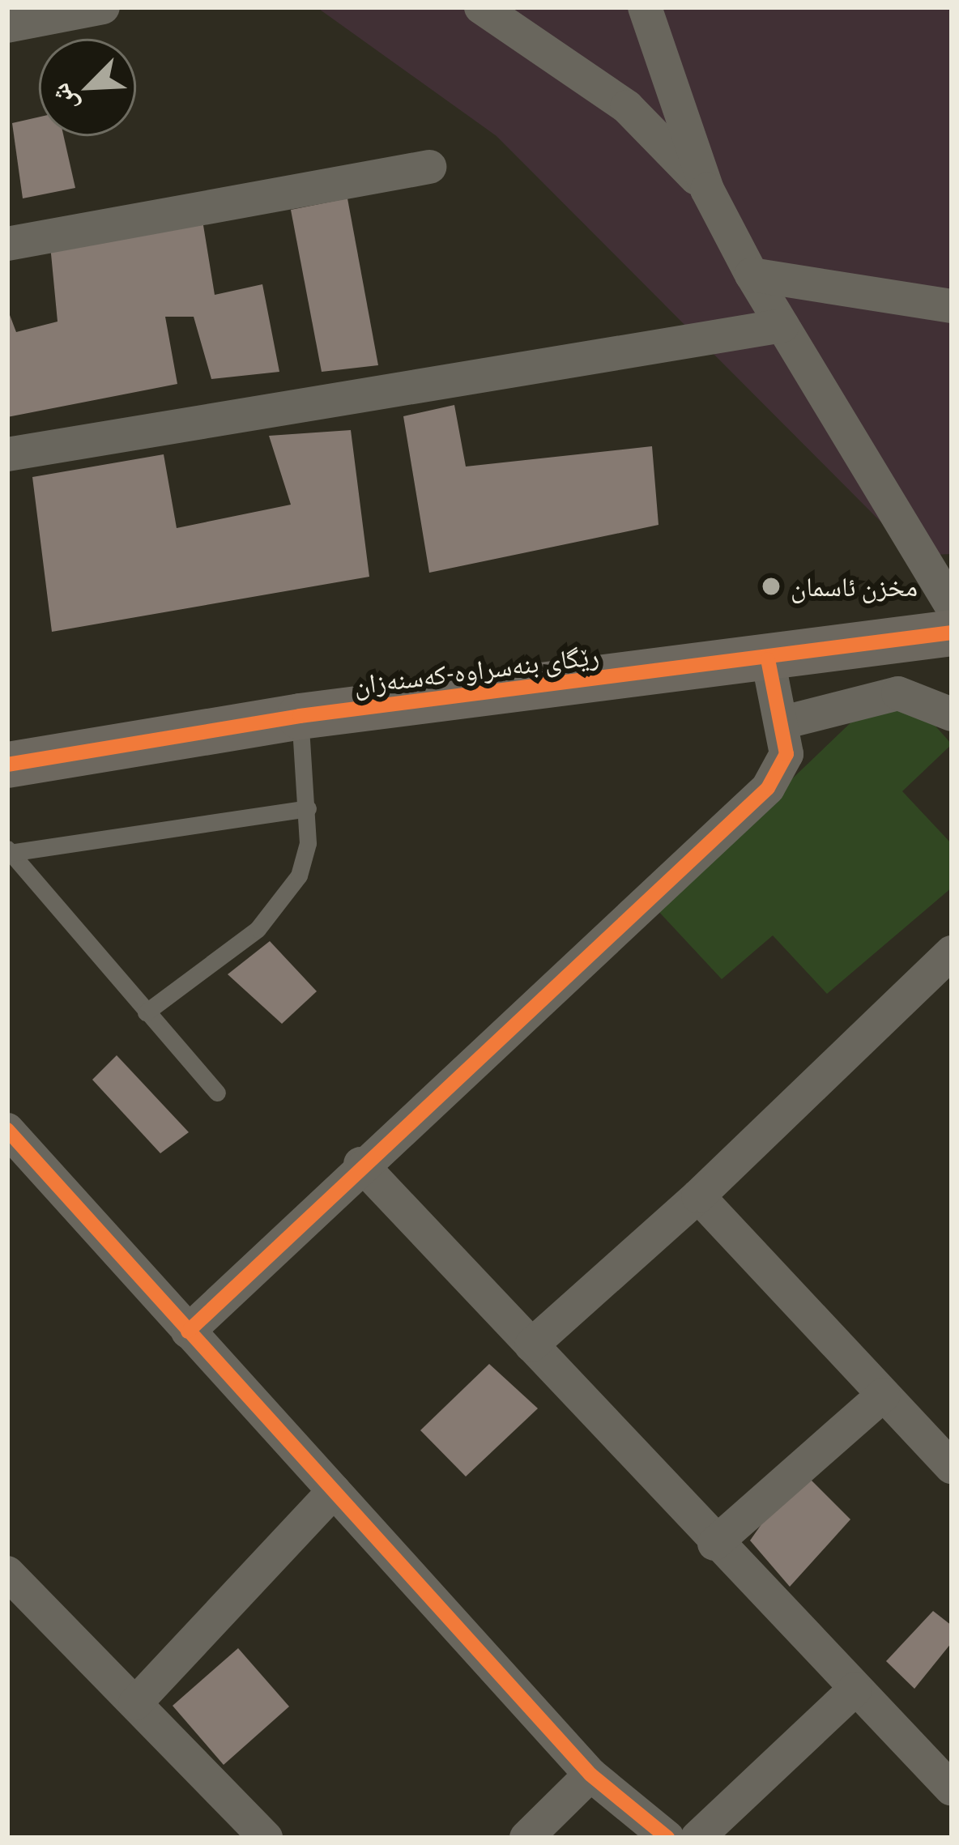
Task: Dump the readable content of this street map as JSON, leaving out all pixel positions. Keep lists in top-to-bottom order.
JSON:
{
  "streets": {
    "street": ["رێگای بنەسراوە-کەسنەزان"]
  },
  "places": ["مخزن ئاسمان"],
  "north": "bottom left"
}
